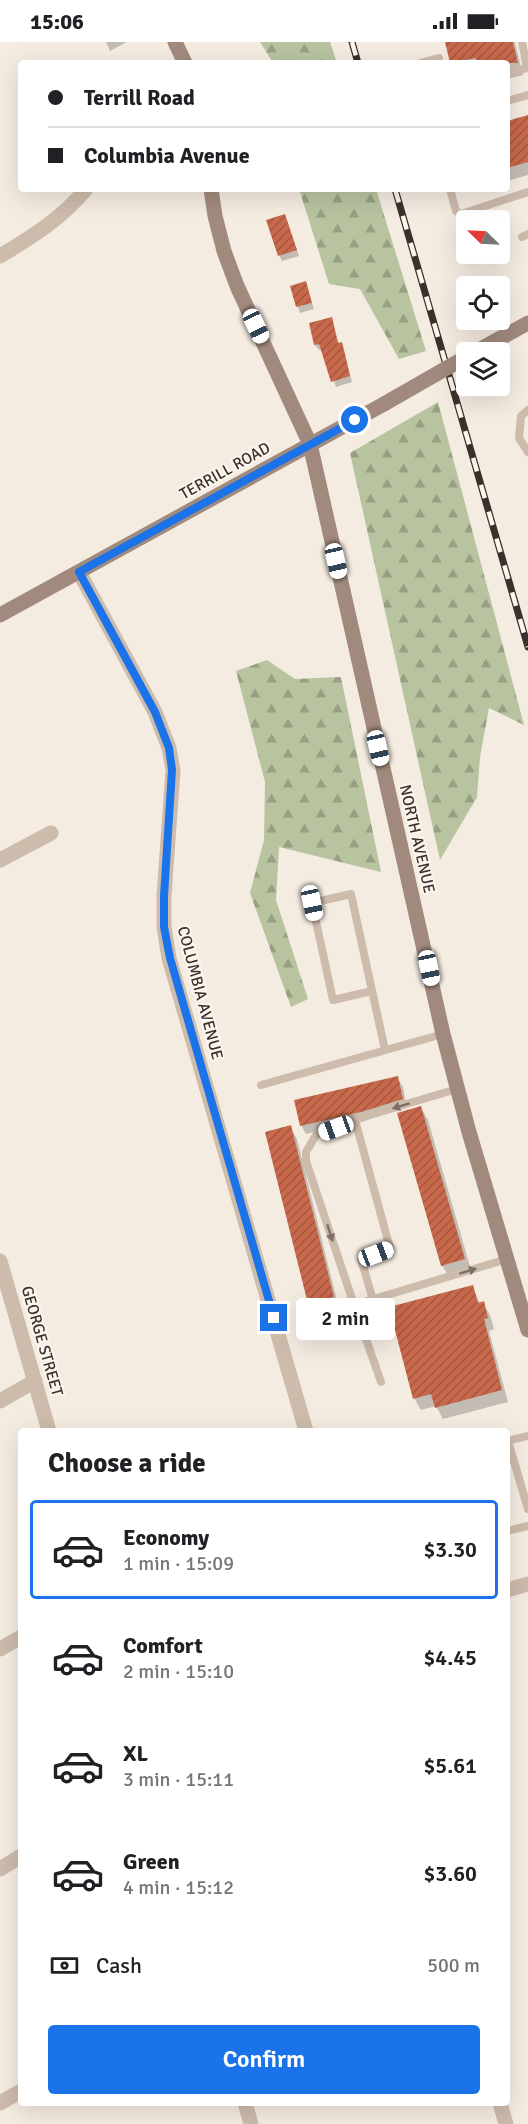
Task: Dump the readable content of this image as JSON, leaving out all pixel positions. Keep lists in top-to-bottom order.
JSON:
{
  "streets": {
    "street": [
      "TERRILL ROAD",
      "NORTH AVENUE",
      "COLUMBIA AVENUE",
      "GEORGE STREET"
    ]
  },
  "crossings": [
    ["TERRILL ROAD", "NORTH AVENUE"],
    ["TERRILL ROAD", "COLUMBIA AVENUE"]
  ],
  "north": "top left",
  "page": {
    "status": "15:06",
    "banner": ["Terrill Road", "Columbia Avenue"],
    "bubble": "2 min",
    "heading": "Choose a ride",
    "list": [
      {
        "name": "Economy",
        "note": "1 min · 15:09",
        "value": "$3.30"
      },
      {
        "name": "Comfort",
        "note": "2 min · 15:10",
        "value": "$4.45"
      },
      {
        "name": "XL",
        "note": "3 min · 15:11",
        "value": "$5.61"
      },
      {
        "name": "Green",
        "note": "4 min · 15:12",
        "value": "$3.60"
      }
    ],
    "pay": ["Cash", "500 m"],
    "buttons": "Confirm"
  }
}
